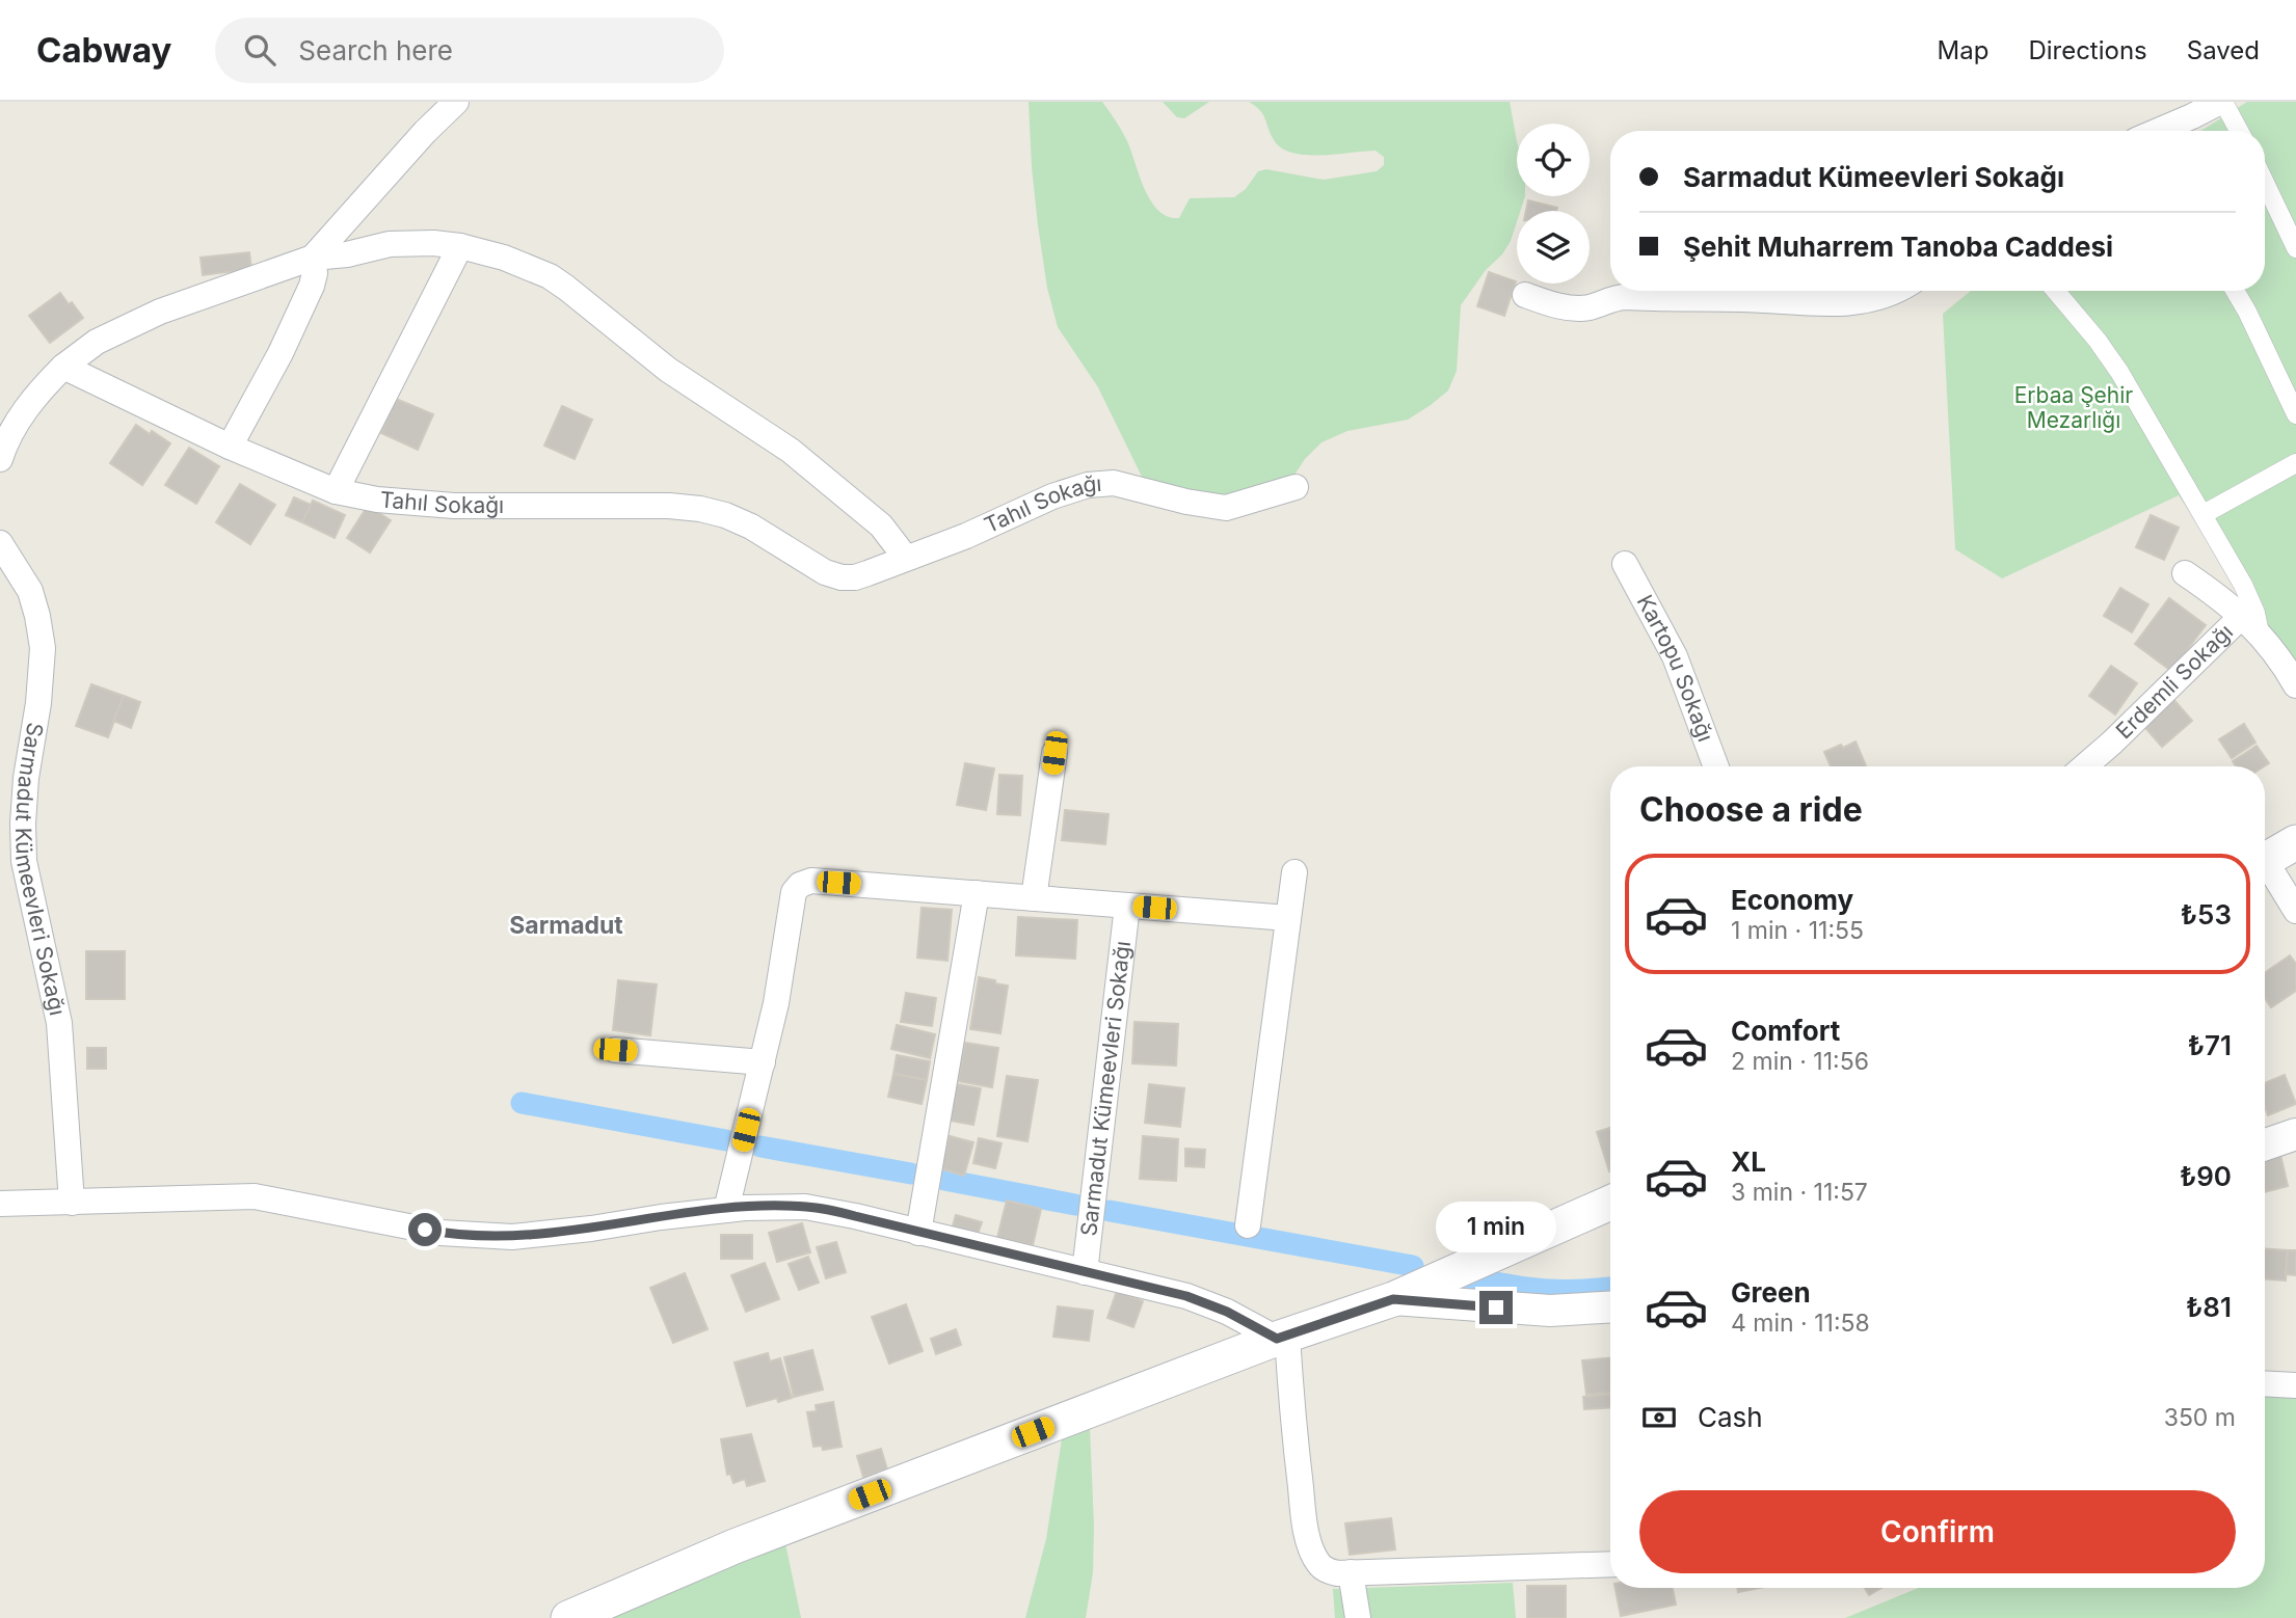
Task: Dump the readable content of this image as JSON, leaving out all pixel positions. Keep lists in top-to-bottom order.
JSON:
{
  "streets": {
    "street": [
      "Tahıl Sokağı",
      "Kartopu Sokağı",
      "Erdemli Sokağı",
      "Sarmadut Kümeevleri Sokağı"
    ]
  },
  "districts": ["Sarmadut"],
  "parks": ["Erbaa Şehir Mezarlığı"],
  "page": {
    "header": "Cabway",
    "search": "Search here",
    "nav": ["Map", "Directions", "Saved"],
    "banner": ["Sarmadut Kümeevleri Sokağı", "Şehit Muharrem Tanoba Caddesi"],
    "heading": "Choose a ride",
    "list": [
      {
        "name": "Economy",
        "note": "1 min · 11:55",
        "value": "₺53"
      },
      {
        "name": "Comfort",
        "note": "2 min · 11:56",
        "value": "₺71"
      },
      {
        "name": "XL",
        "note": "3 min · 11:57",
        "value": "₺90"
      },
      {
        "name": "Green",
        "note": "4 min · 11:58",
        "value": "₺81"
      }
    ],
    "bubble": "1 min",
    "pay": ["Cash", "350 m"],
    "buttons": "Confirm"
  }
}
